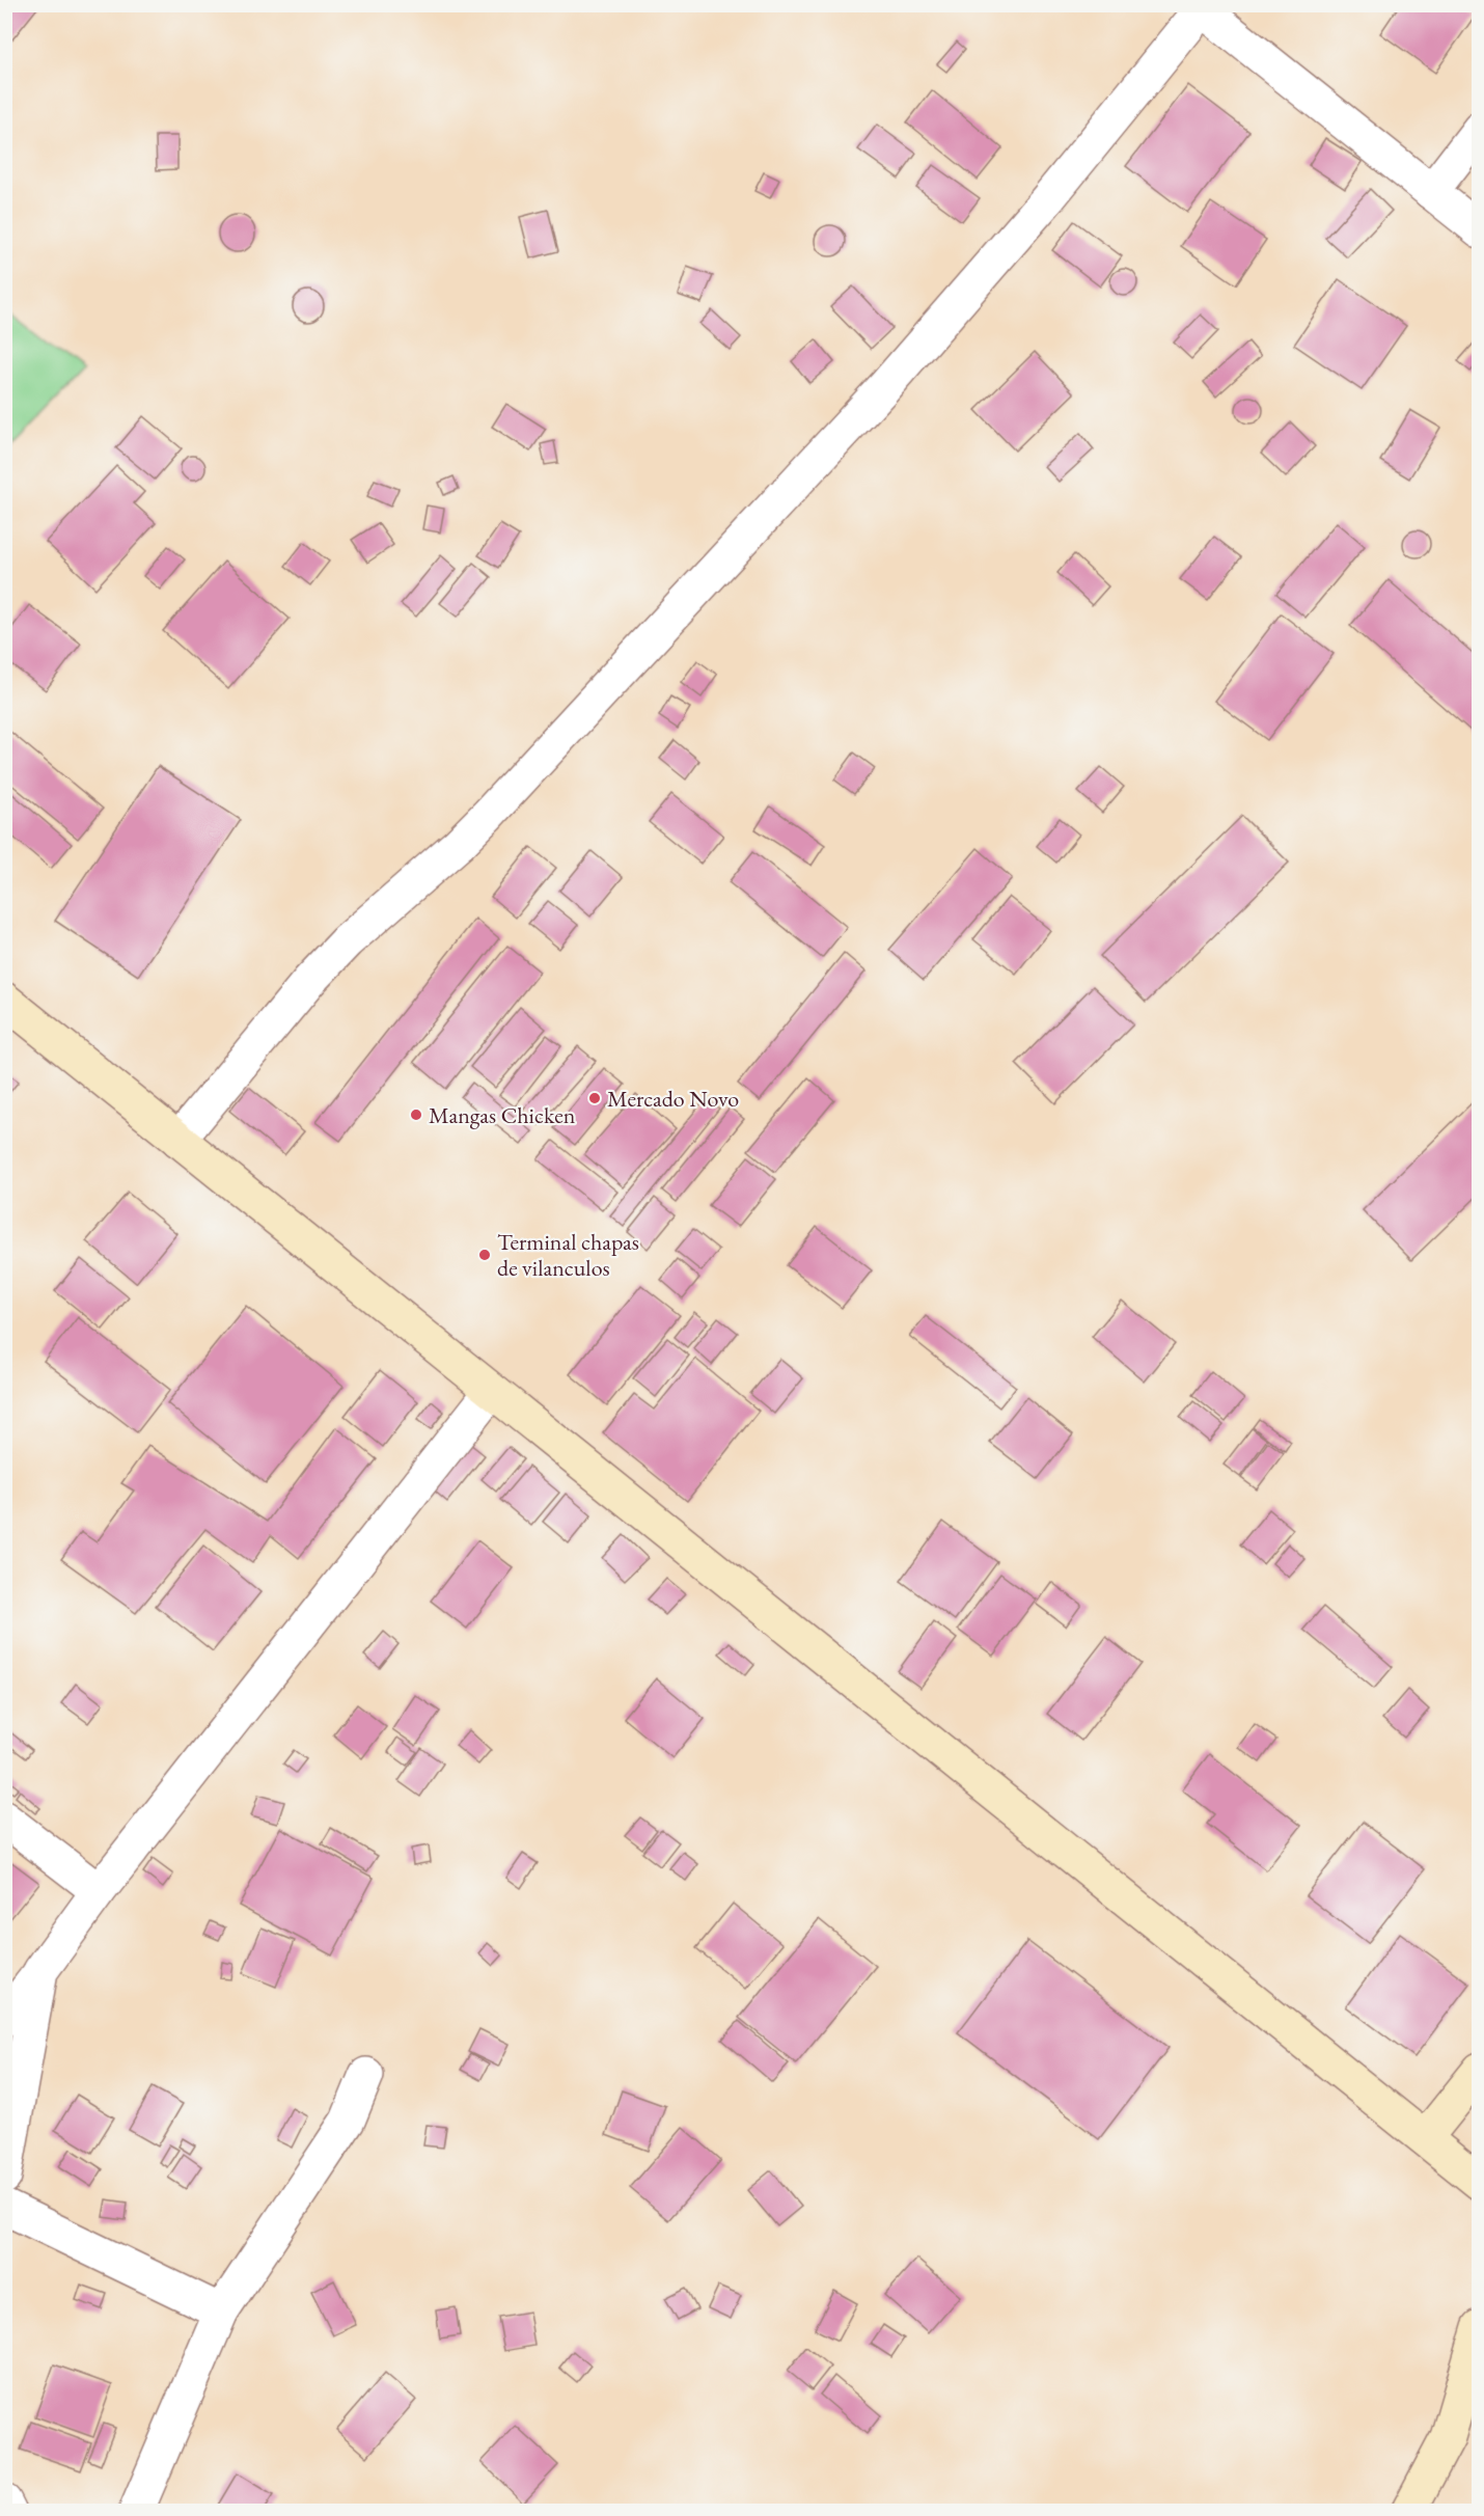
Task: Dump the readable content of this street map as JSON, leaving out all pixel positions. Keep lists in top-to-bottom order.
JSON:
{
  "places": ["Mercado Novo", "Mangas Chicken", "Terminal chapas de vilanculos"]
}
